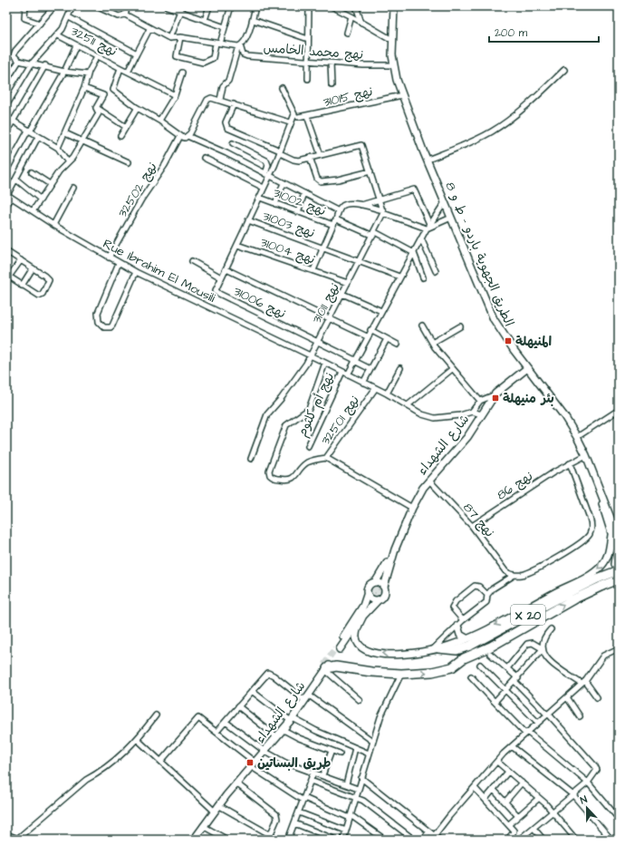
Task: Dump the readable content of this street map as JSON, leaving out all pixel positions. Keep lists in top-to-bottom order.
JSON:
{
  "streets": {
    "highway": ["X 20"],
    "street": [
      "نهج 32511",
      "نهج محمد الخامس",
      "نهج 31015",
      "نهج 32502",
      "نهج 31002",
      "نهج 31003",
      "نهج 31004",
      "الطريق الجهوية باردو - ط و 8",
      "Rue Ibrahim El Mousili",
      "نهج 31006",
      "نهج 31011",
      "نهج أم كلثوم",
      "نهج 32501",
      "شارع الشهداء",
      "نهج 86",
      "نهج 87"
    ]
  },
  "crossings": [
    ["نهج محمد الخامس", "الطريق الجهوية باردو - ط و 8"],
    ["نهج 31015", "الطريق الجهوية باردو - ط و 8"],
    ["نهج 32502", "Rue Ibrahim El Mousili"],
    ["نهج 31002", "نهج 31006"],
    ["نهج 31003", "نهج 31006"],
    ["نهج 31003", "نهج 31011"],
    ["نهج 31003", "نهج أم كلثوم"],
    ["نهج 31004", "نهج 31006"],
    ["نهج 31004", "نهج 31011"],
    ["الطريق الجهوية باردو - ط و 8", "نهج أم كلثوم"],
    ["الطريق الجهوية باردو - ط و 8", "شارع الشهداء"],
    ["الطريق الجهوية باردو - ط و 8", "نهج 86"],
    ["الطريق الجهوية باردو - ط و 8", "X 20"],
    ["Rue Ibrahim El Mousili", "نهج 31011"],
    ["Rue Ibrahim El Mousili", "نهج أم كلثوم"],
    ["Rue Ibrahim El Mousili", "نهج 32501"],
    ["نهج 31006", "نهج 31011"],
    ["شارع الشهداء", "نهج 87"],
    ["نهج 86", "نهج 87"]
  ],
  "places": {
    "transit": ["المنيهلة", "بئر منيهلة", "طريق البساتين"]
  },
  "scale_bar": "200 m",
  "north": "top"
}
